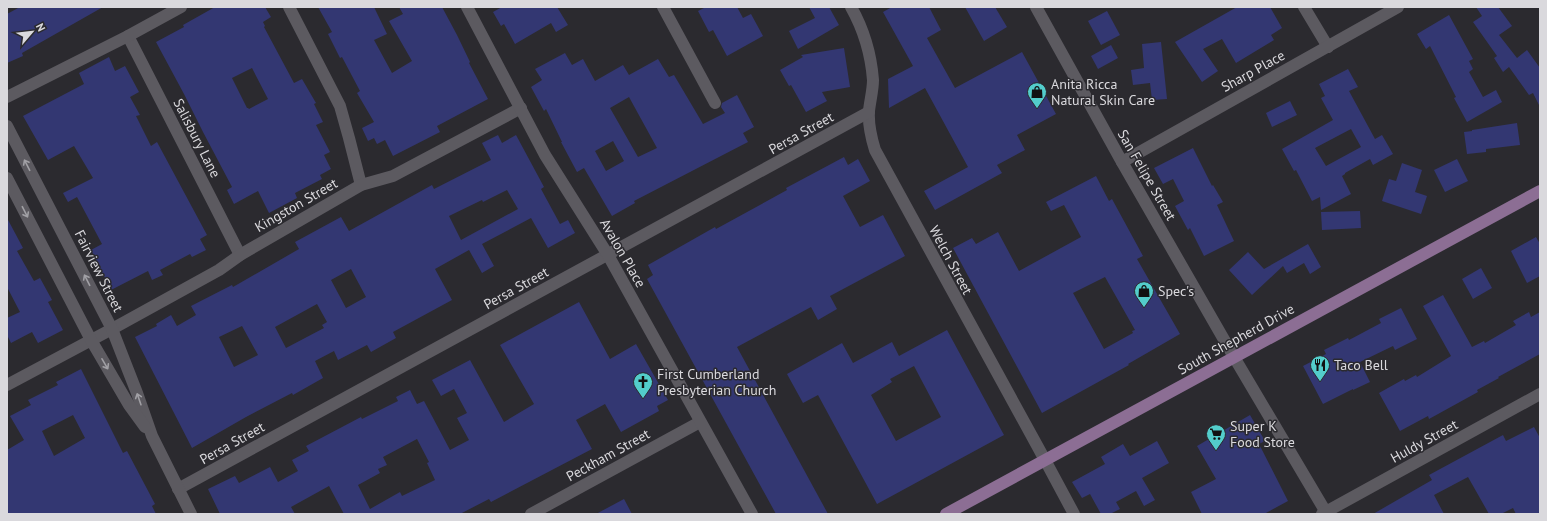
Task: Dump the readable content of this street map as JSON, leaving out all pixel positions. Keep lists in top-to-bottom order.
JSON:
{
  "streets": {
    "main road": ["South Shepherd Drive"],
    "street": [
      "Sharp Place",
      "Persa Street",
      "Salisbury Lane",
      "San Felipe Street",
      "Kingston Street",
      "Avalon Place",
      "Welch Street",
      "Fairview Street",
      "Huldy Street",
      "Peckham Street"
    ]
  },
  "crossings": [
    ["Sharp Place", "San Felipe Street"],
    ["Persa Street", "Avalon Place"],
    ["Persa Street", "Welch Street"],
    ["Persa Street", "Fairview Street"],
    ["Salisbury Lane", "Kingston Street"],
    ["San Felipe Street", "South Shepherd Drive"],
    ["San Felipe Street", "Huldy Street"],
    ["Kingston Street", "Avalon Place"],
    ["Kingston Street", "Fairview Street"],
    ["Avalon Place", "Peckham Street"],
    ["Welch Street", "South Shepherd Drive"]
  ],
  "places": {
    "shop": ["Anita Ricca Natural Skin Care", "Spec's"],
    "restaurant": ["Taco Bell"],
    "church": ["First Cumberland Presbyterian Church"],
    "supermarket": ["Super K Food Store"]
  },
  "north": "top right"
}
